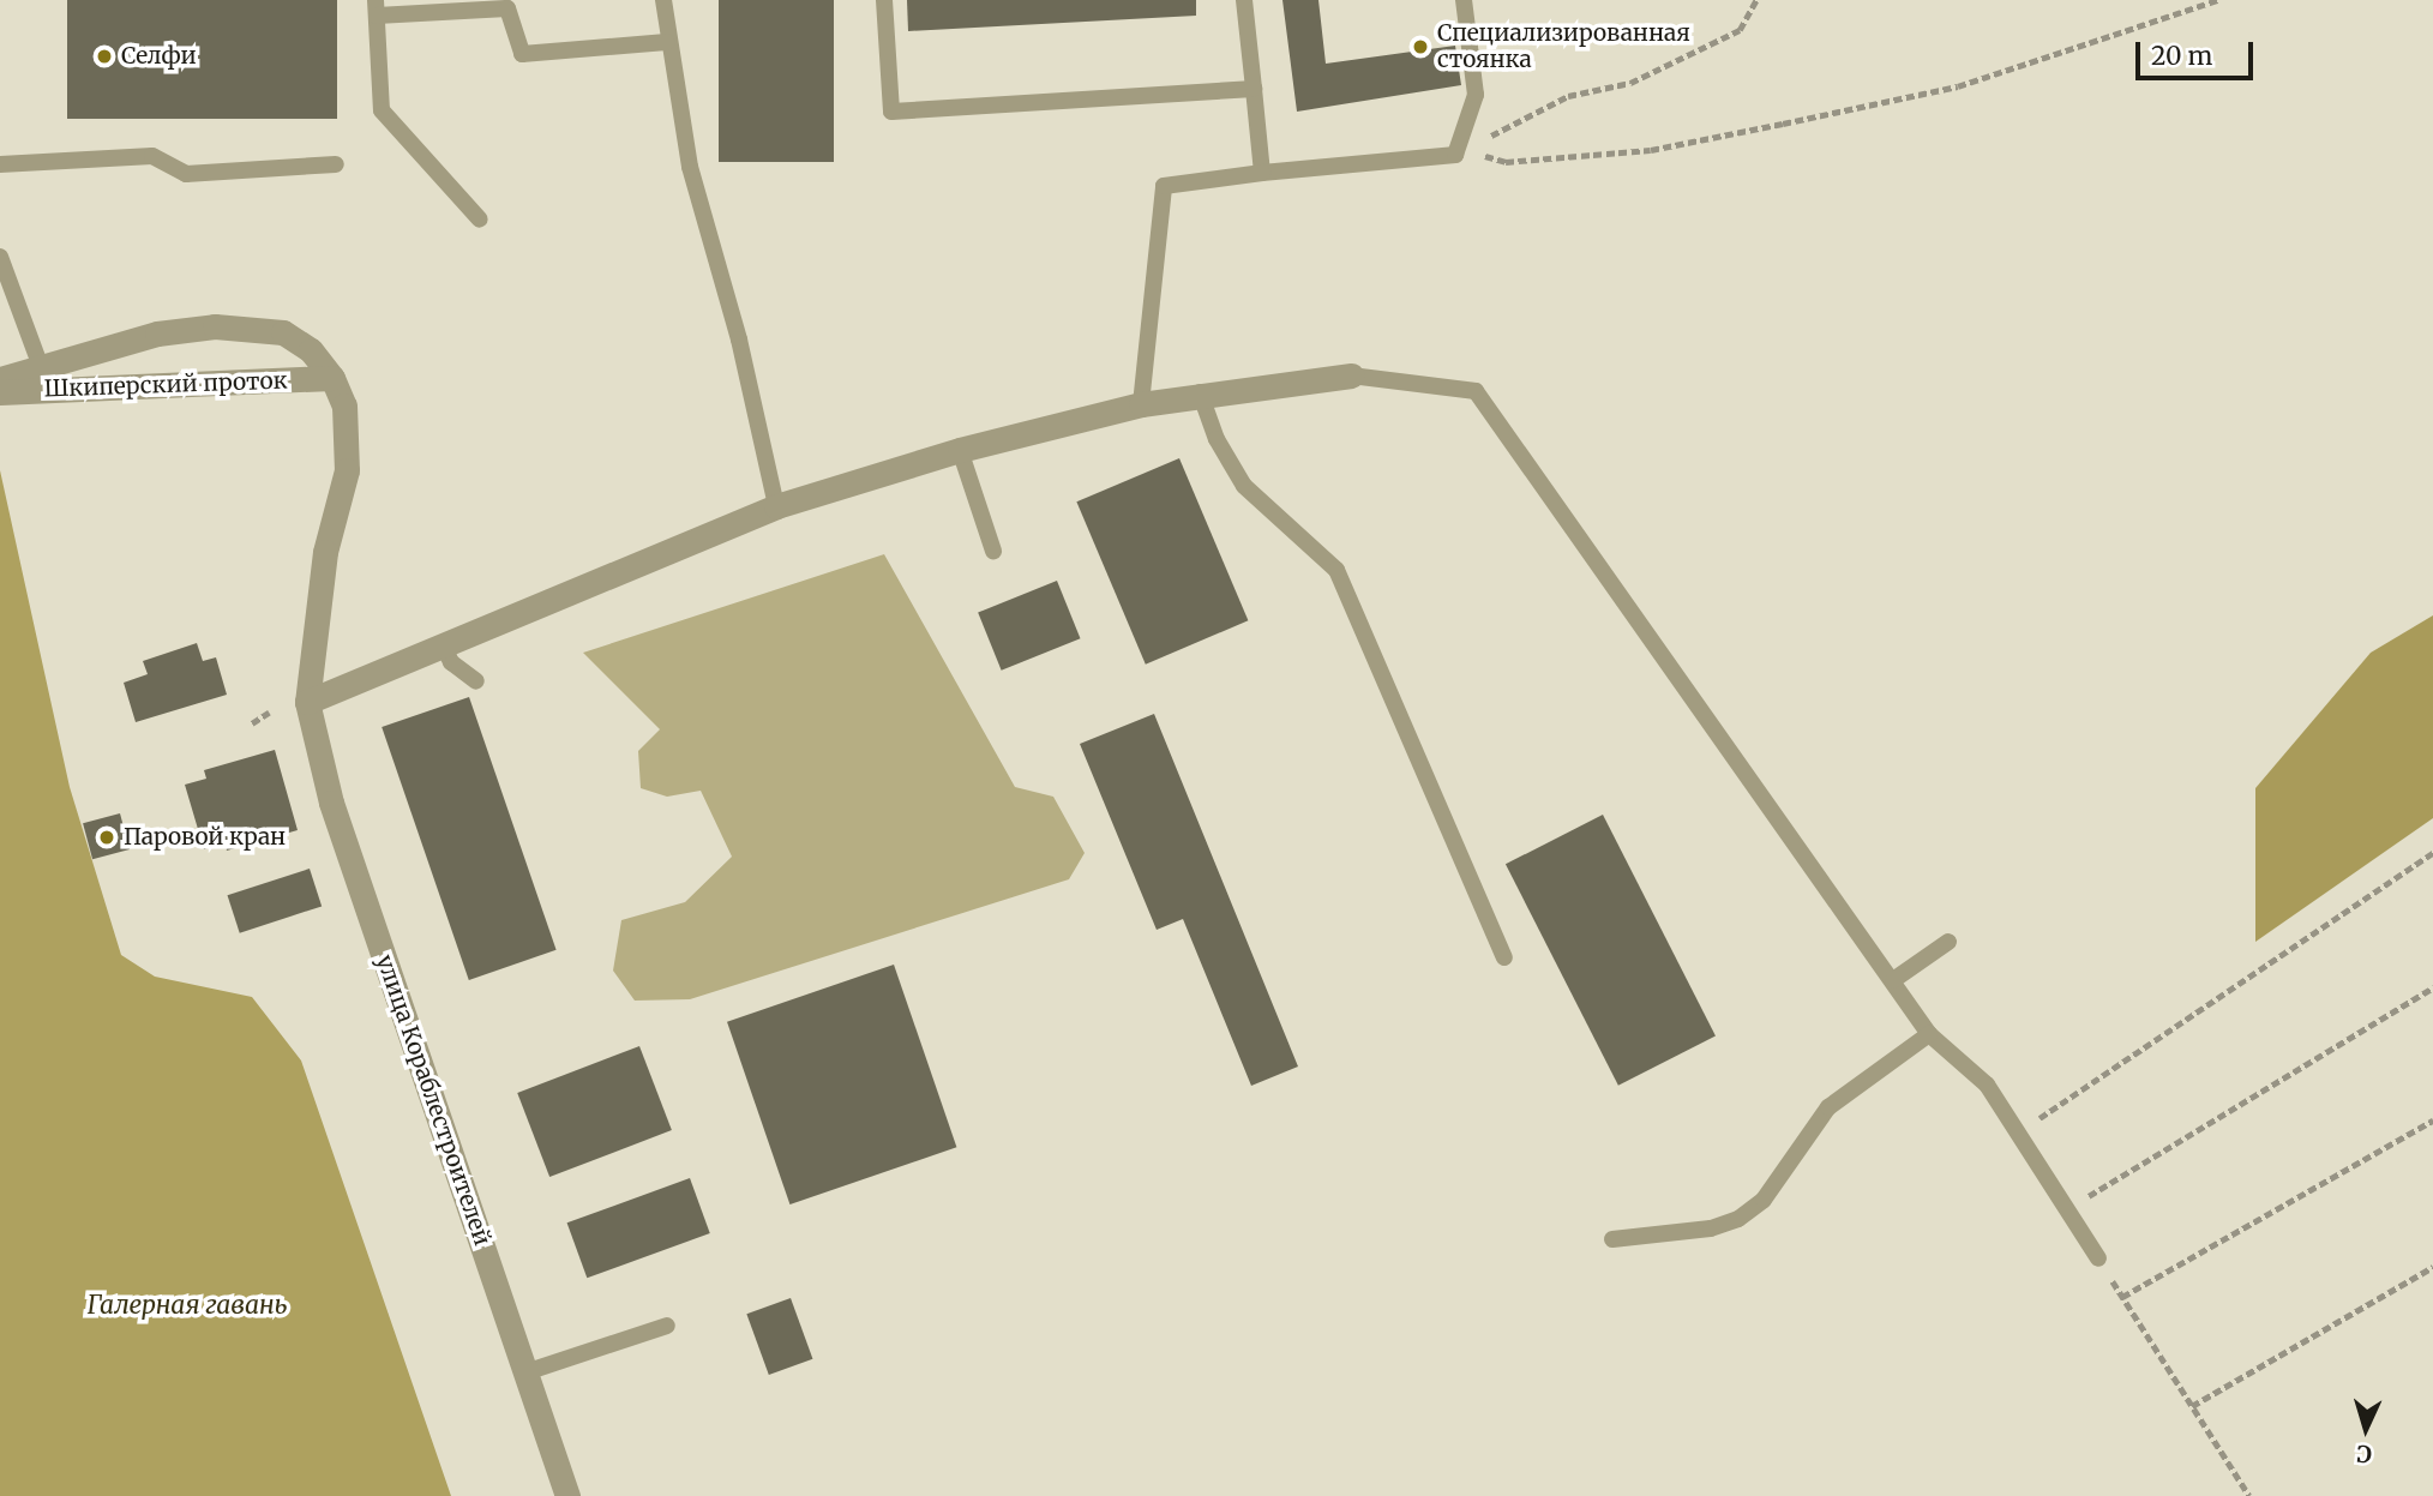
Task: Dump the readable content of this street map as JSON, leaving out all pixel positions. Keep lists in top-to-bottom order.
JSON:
{
  "streets": {
    "street": ["Шкиперский проток", "улица Кораблестроителей"]
  },
  "water": ["Галерная гавань"],
  "places": ["Специализированная стоянка", "Селфи", "Паровой кран"],
  "scale_bar": "20 m",
  "north": "bottom"
}
